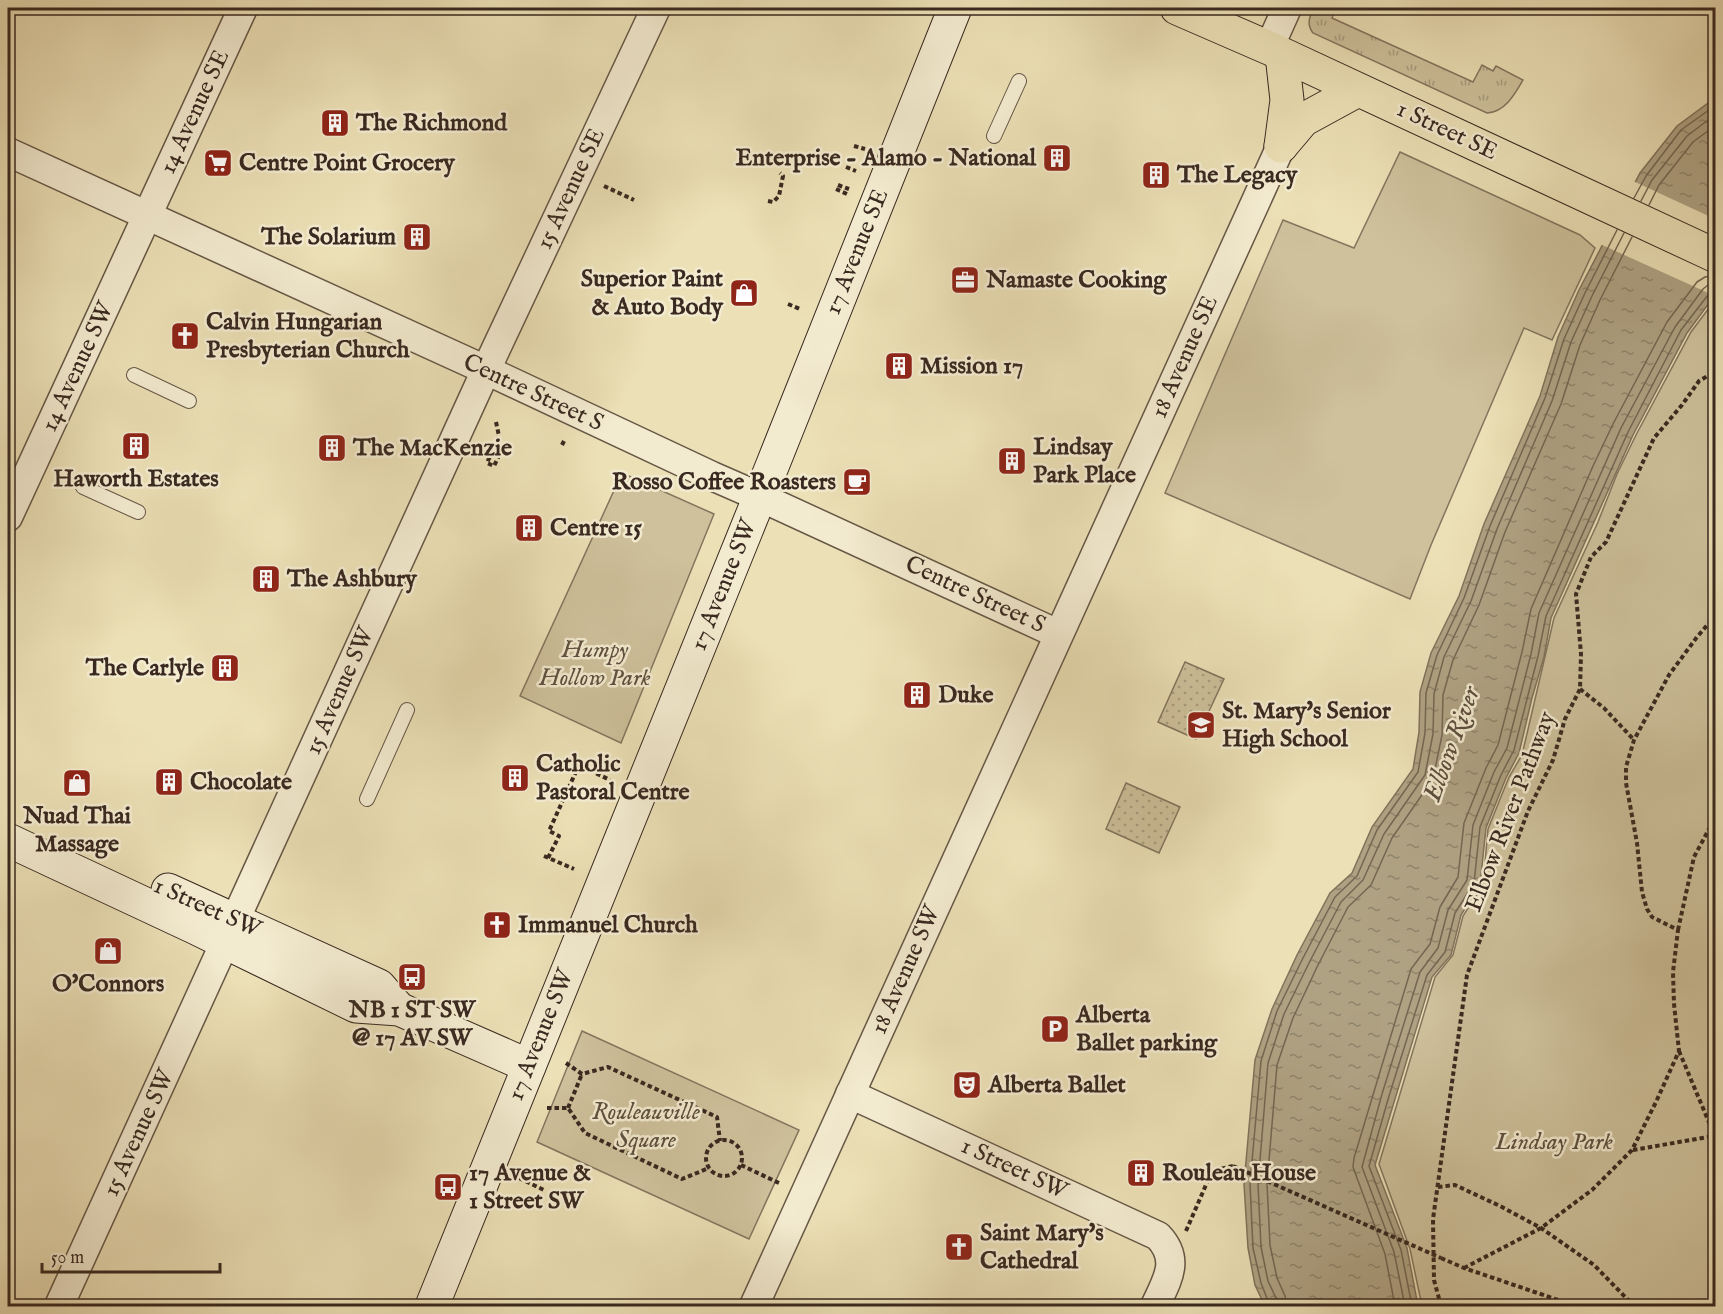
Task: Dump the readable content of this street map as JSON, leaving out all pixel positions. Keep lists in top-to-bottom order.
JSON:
{
  "streets": {
    "main road": [
      "1 Street SE",
      "17 Avenue SE",
      "17 Avenue SW",
      "1 Street SW"
    ],
    "street": [
      "14 Avenue SE",
      "15 Avenue SE",
      "18 Avenue SE",
      "14 Avenue SW",
      "Centre Street S",
      "15 Avenue SW",
      "18 Avenue SW"
    ],
    "path": ["Elbow River Pathway"]
  },
  "crossings": [
    ["14 Avenue SE", "14 Avenue SW"],
    ["14 Avenue SE", "Centre Street S"],
    ["15 Avenue SE", "Centre Street S"],
    ["15 Avenue SE", "15 Avenue SW"],
    ["17 Avenue SE", "Centre Street S"],
    ["17 Avenue SE", "17 Avenue SW"],
    ["18 Avenue SE", "Centre Street S"],
    ["18 Avenue SE", "18 Avenue SW"],
    ["14 Avenue SW", "Centre Street S"],
    ["Centre Street S", "17 Avenue SW"],
    ["Centre Street S", "15 Avenue SW"],
    ["Centre Street S", "18 Avenue SW"],
    ["17 Avenue SW", "1 Street SW"],
    ["15 Avenue SW", "1 Street SW"],
    ["1 Street SW", "18 Avenue SW"]
  ],
  "water": ["Elbow River"],
  "parks": ["Humpy Hollow Park", "Rouleauville Square", "Lindsay Park"],
  "places": {
    "building": [
      "The Richmond",
      "Enterprise - Alamo - National",
      "The Legacy",
      "The Solarium",
      "Mission 17",
      "Haworth Estates",
      "The MacKenzie",
      "Lindsay Park Place",
      "Centre 15",
      "The Ashbury",
      "The Carlyle",
      "Duke",
      "Catholic Pastoral Centre",
      "Chocolate",
      "Rouleau House"
    ],
    "supermarket": ["Centre Point Grocery"],
    "office": ["Namaste Cooking"],
    "shop": ["Superior Paint & Auto Body", "Nuad Thai Massage", "O'Connors"],
    "church": ["Calvin Hungarian Presbyterian Church", "Immanuel Church", "Saint Mary's Cathedral"],
    "cafe": ["Rosso Coffee Roasters"],
    "school or university": ["St. Mary's Senior High School"],
    "bus stop": ["NB 1 ST SW @ 17 AV SW", "17 Avenue & 1 Street SW"],
    "parking": ["Alberta Ballet parking"],
    "theatre": ["Alberta Ballet"]
  },
  "scale_bar": "50 m"
}
